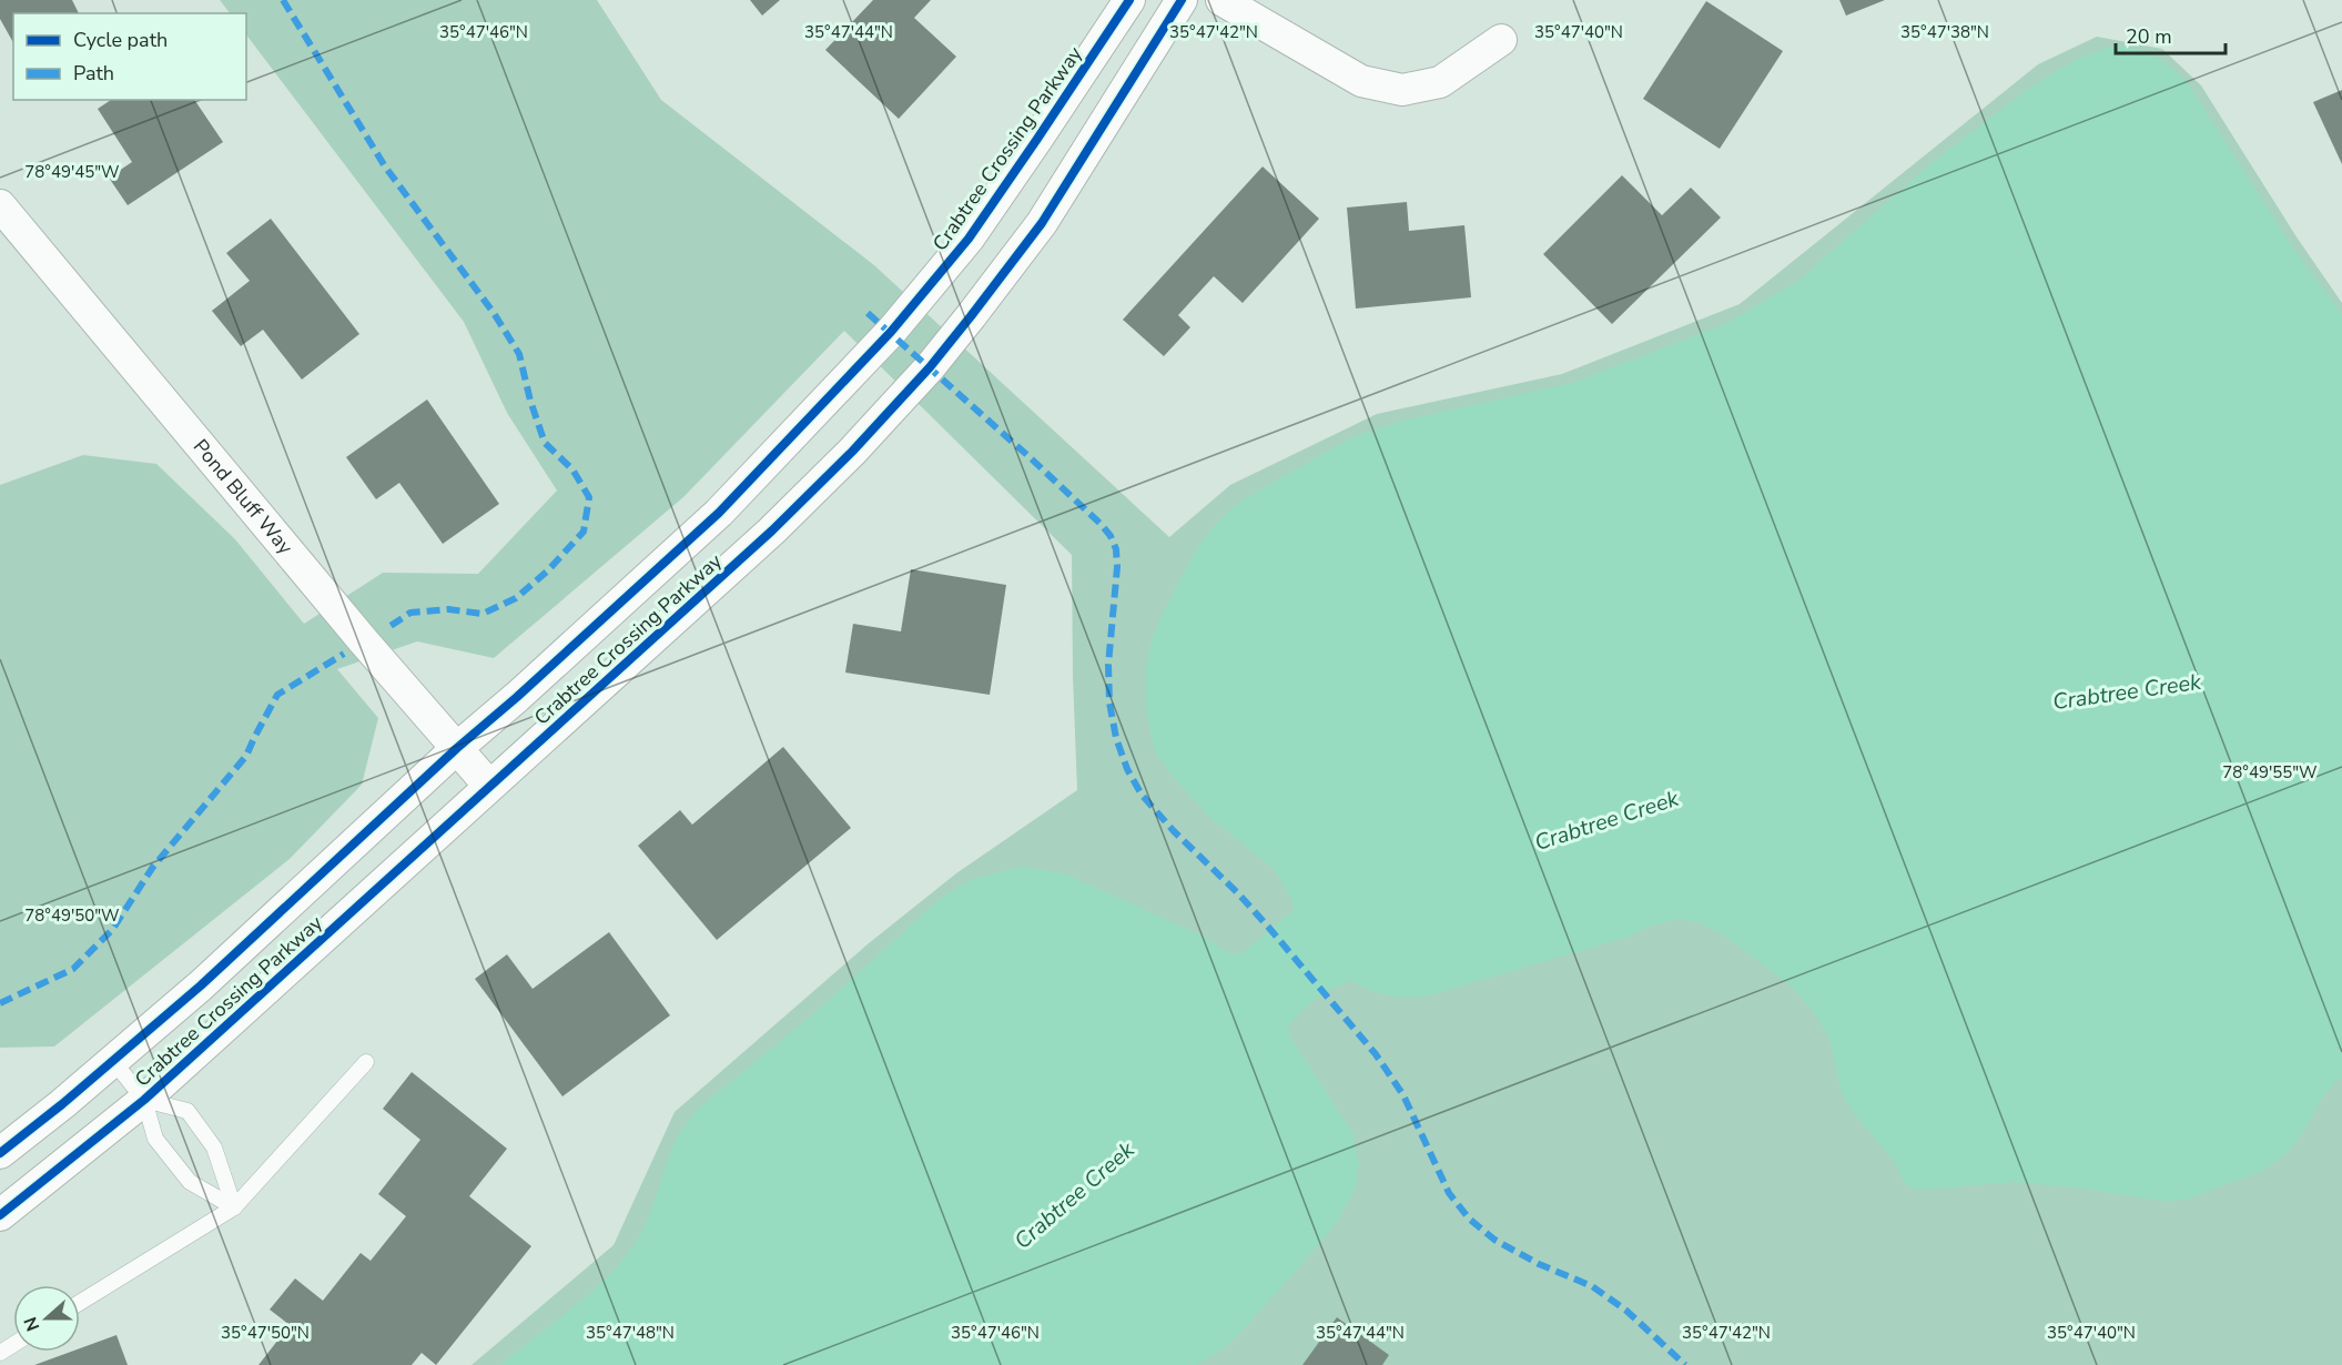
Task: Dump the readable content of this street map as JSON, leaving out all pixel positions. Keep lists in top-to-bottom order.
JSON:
{
  "streets": {
    "street": ["Crabtree Crossing Parkway", "Pond Bluff Way"]
  },
  "crossings": [
    ["Crabtree Crossing Parkway", "Pond Bluff Way"]
  ],
  "water": ["Crabtree Creek"],
  "legend": ["Cycle path", "Path"],
  "scale_bar": "20 m",
  "north": "left",
  "coordinates": [
    "35°47'46\"N",
    "35°47'44\"N",
    "35°47'42\"N",
    "35°47'40\"N",
    "35°47'38\"N",
    "78°49'45\"W",
    "78°49'55\"W",
    "78°49'50\"W",
    "35°47'50\"N",
    "35°47'48\"N"
  ]
}
